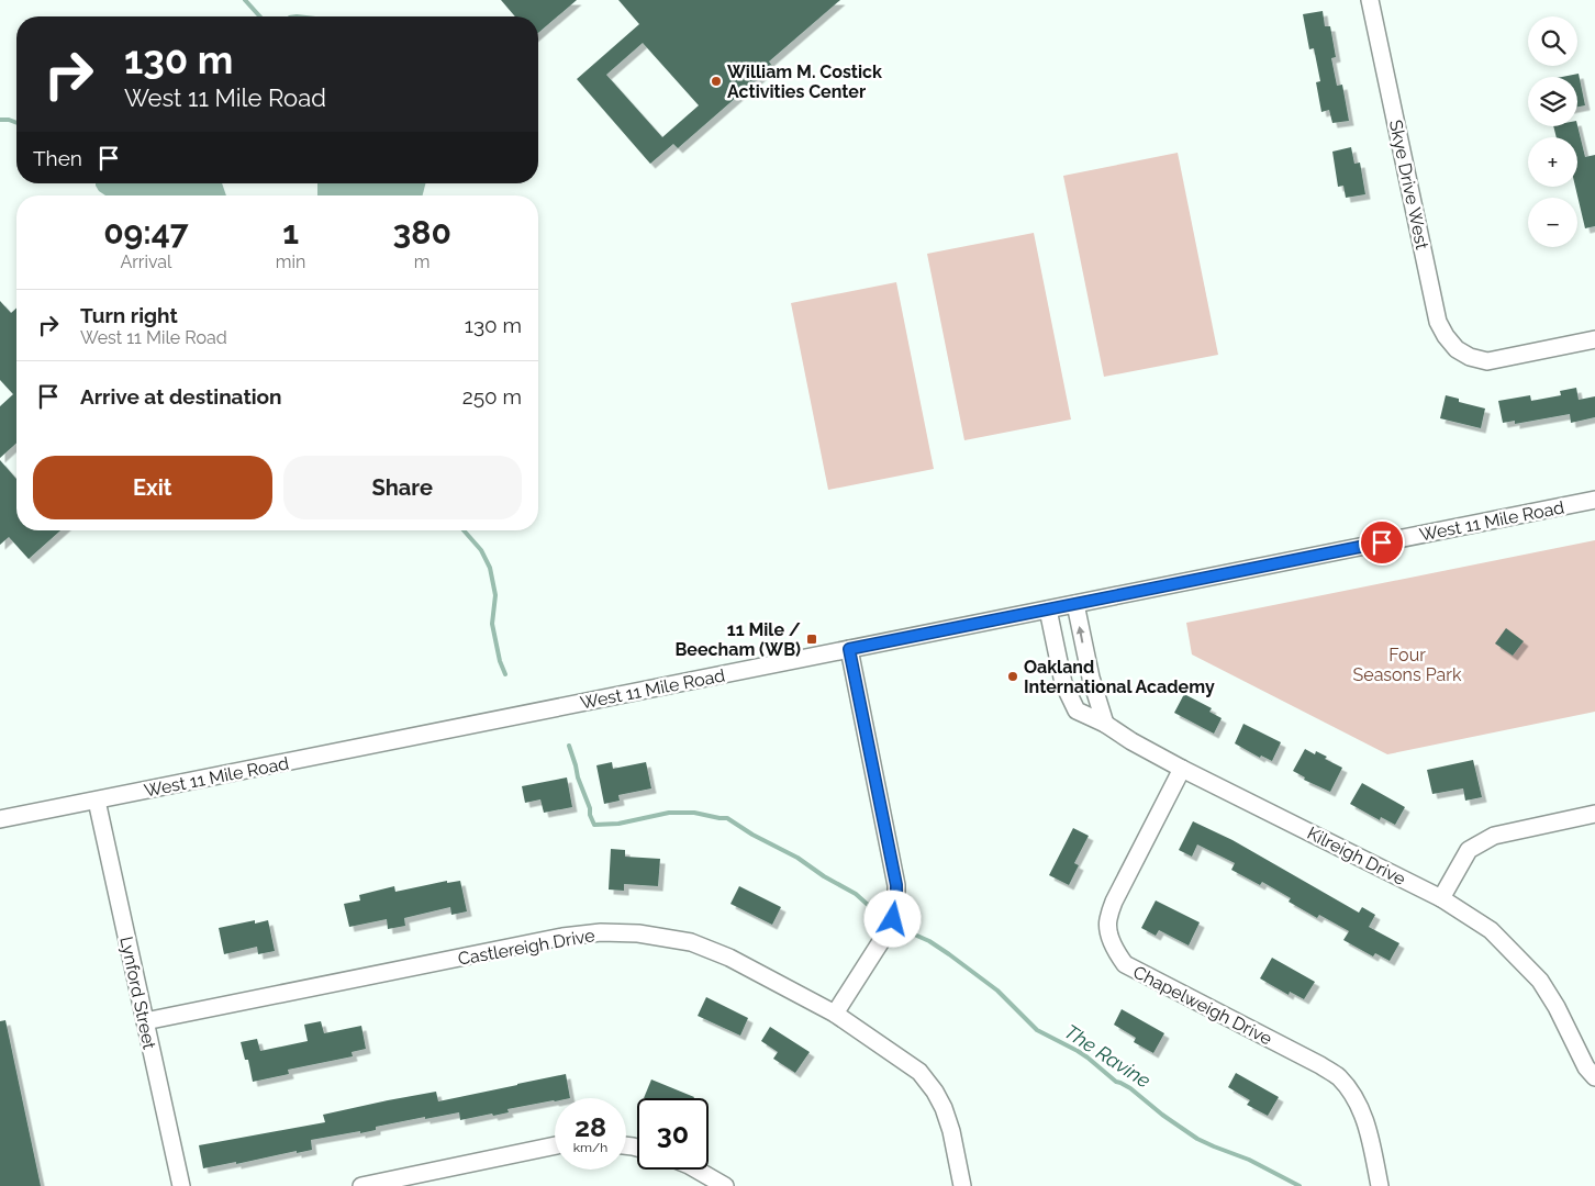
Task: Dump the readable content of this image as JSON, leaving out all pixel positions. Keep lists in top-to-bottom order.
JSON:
{
  "streets": {
    "street": [
      "Skye Drive West",
      "West 11 Mile Road",
      "Kilreigh Drive",
      "Castlereigh Drive",
      "Lynford Street",
      "Chapelweigh Drive"
    ]
  },
  "crossings": [
    ["West 11 Mile Road", "Kilreigh Drive"],
    ["West 11 Mile Road", "Lynford Street"],
    ["Kilreigh Drive", "Chapelweigh Drive"],
    ["Castlereigh Drive", "Lynford Street"]
  ],
  "water": ["The Ravine"],
  "parks": ["Four Seasons Park"],
  "places": {
    "other": ["William M. Costick Activities Center", "Oakland International Academy"],
    "transit": ["11 Mile / Beecham (WB)"]
  },
  "page": {
    "map_buttons": ["+", "−"],
    "turn": ["130 m", "West 11 Mile Road"],
    "then": "Then",
    "eta": [
      "09:47",
      "Arrival",
      "1",
      "min",
      "380",
      "m"
    ],
    "list": [
      {
        "name": "Turn right",
        "note": "West 11 Mile Road",
        "value": "130 m"
      },
      {
        "name": "Arrive at destination",
        "value": "250 m"
      }
    ],
    "buttons": ["Exit", "Share"],
    "speed": "28 km/h",
    "limit": "30"
  }
}
